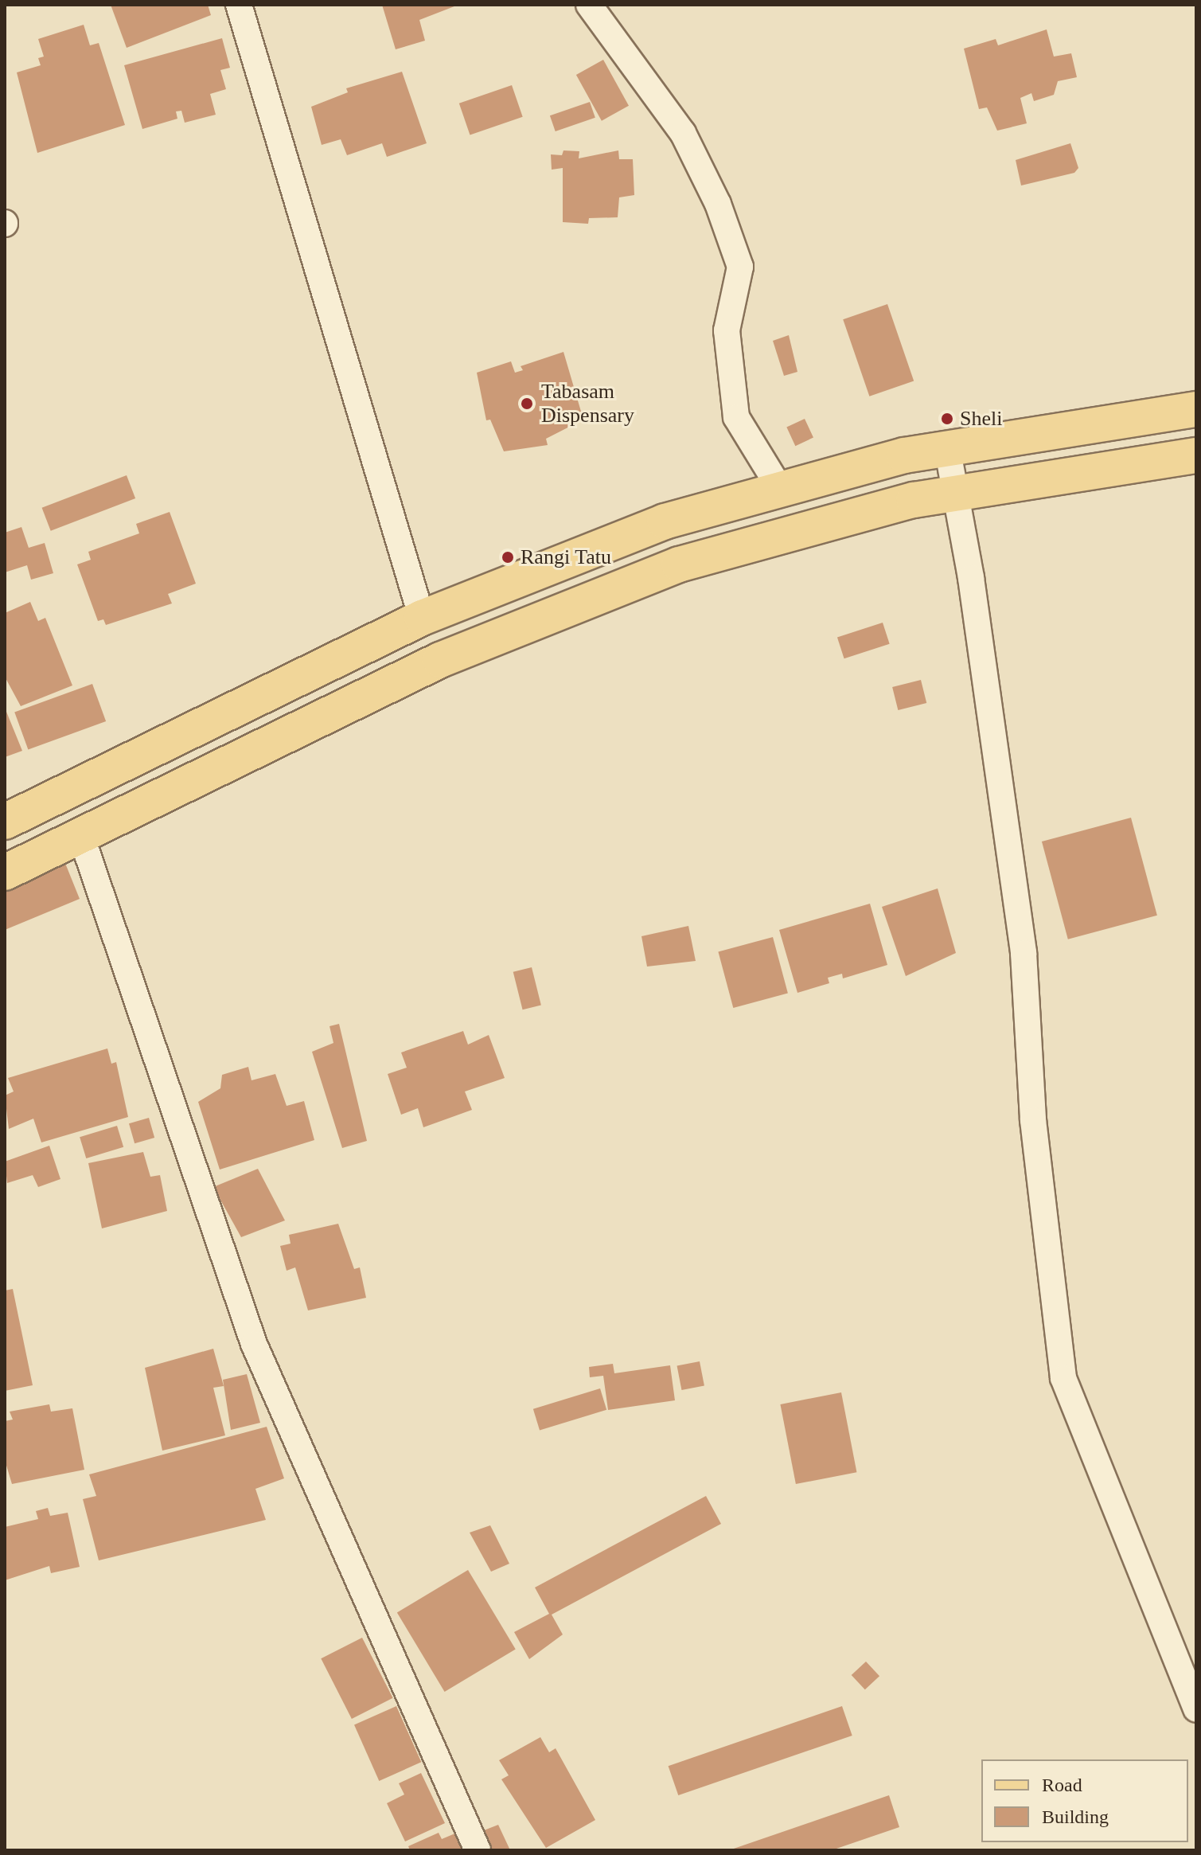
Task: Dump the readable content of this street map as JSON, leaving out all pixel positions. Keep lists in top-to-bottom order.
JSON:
{
  "places": ["Tabasam Dispensary", "Sheli", "Rangi Tatu"],
  "legend": ["Road", "Building"]
}
